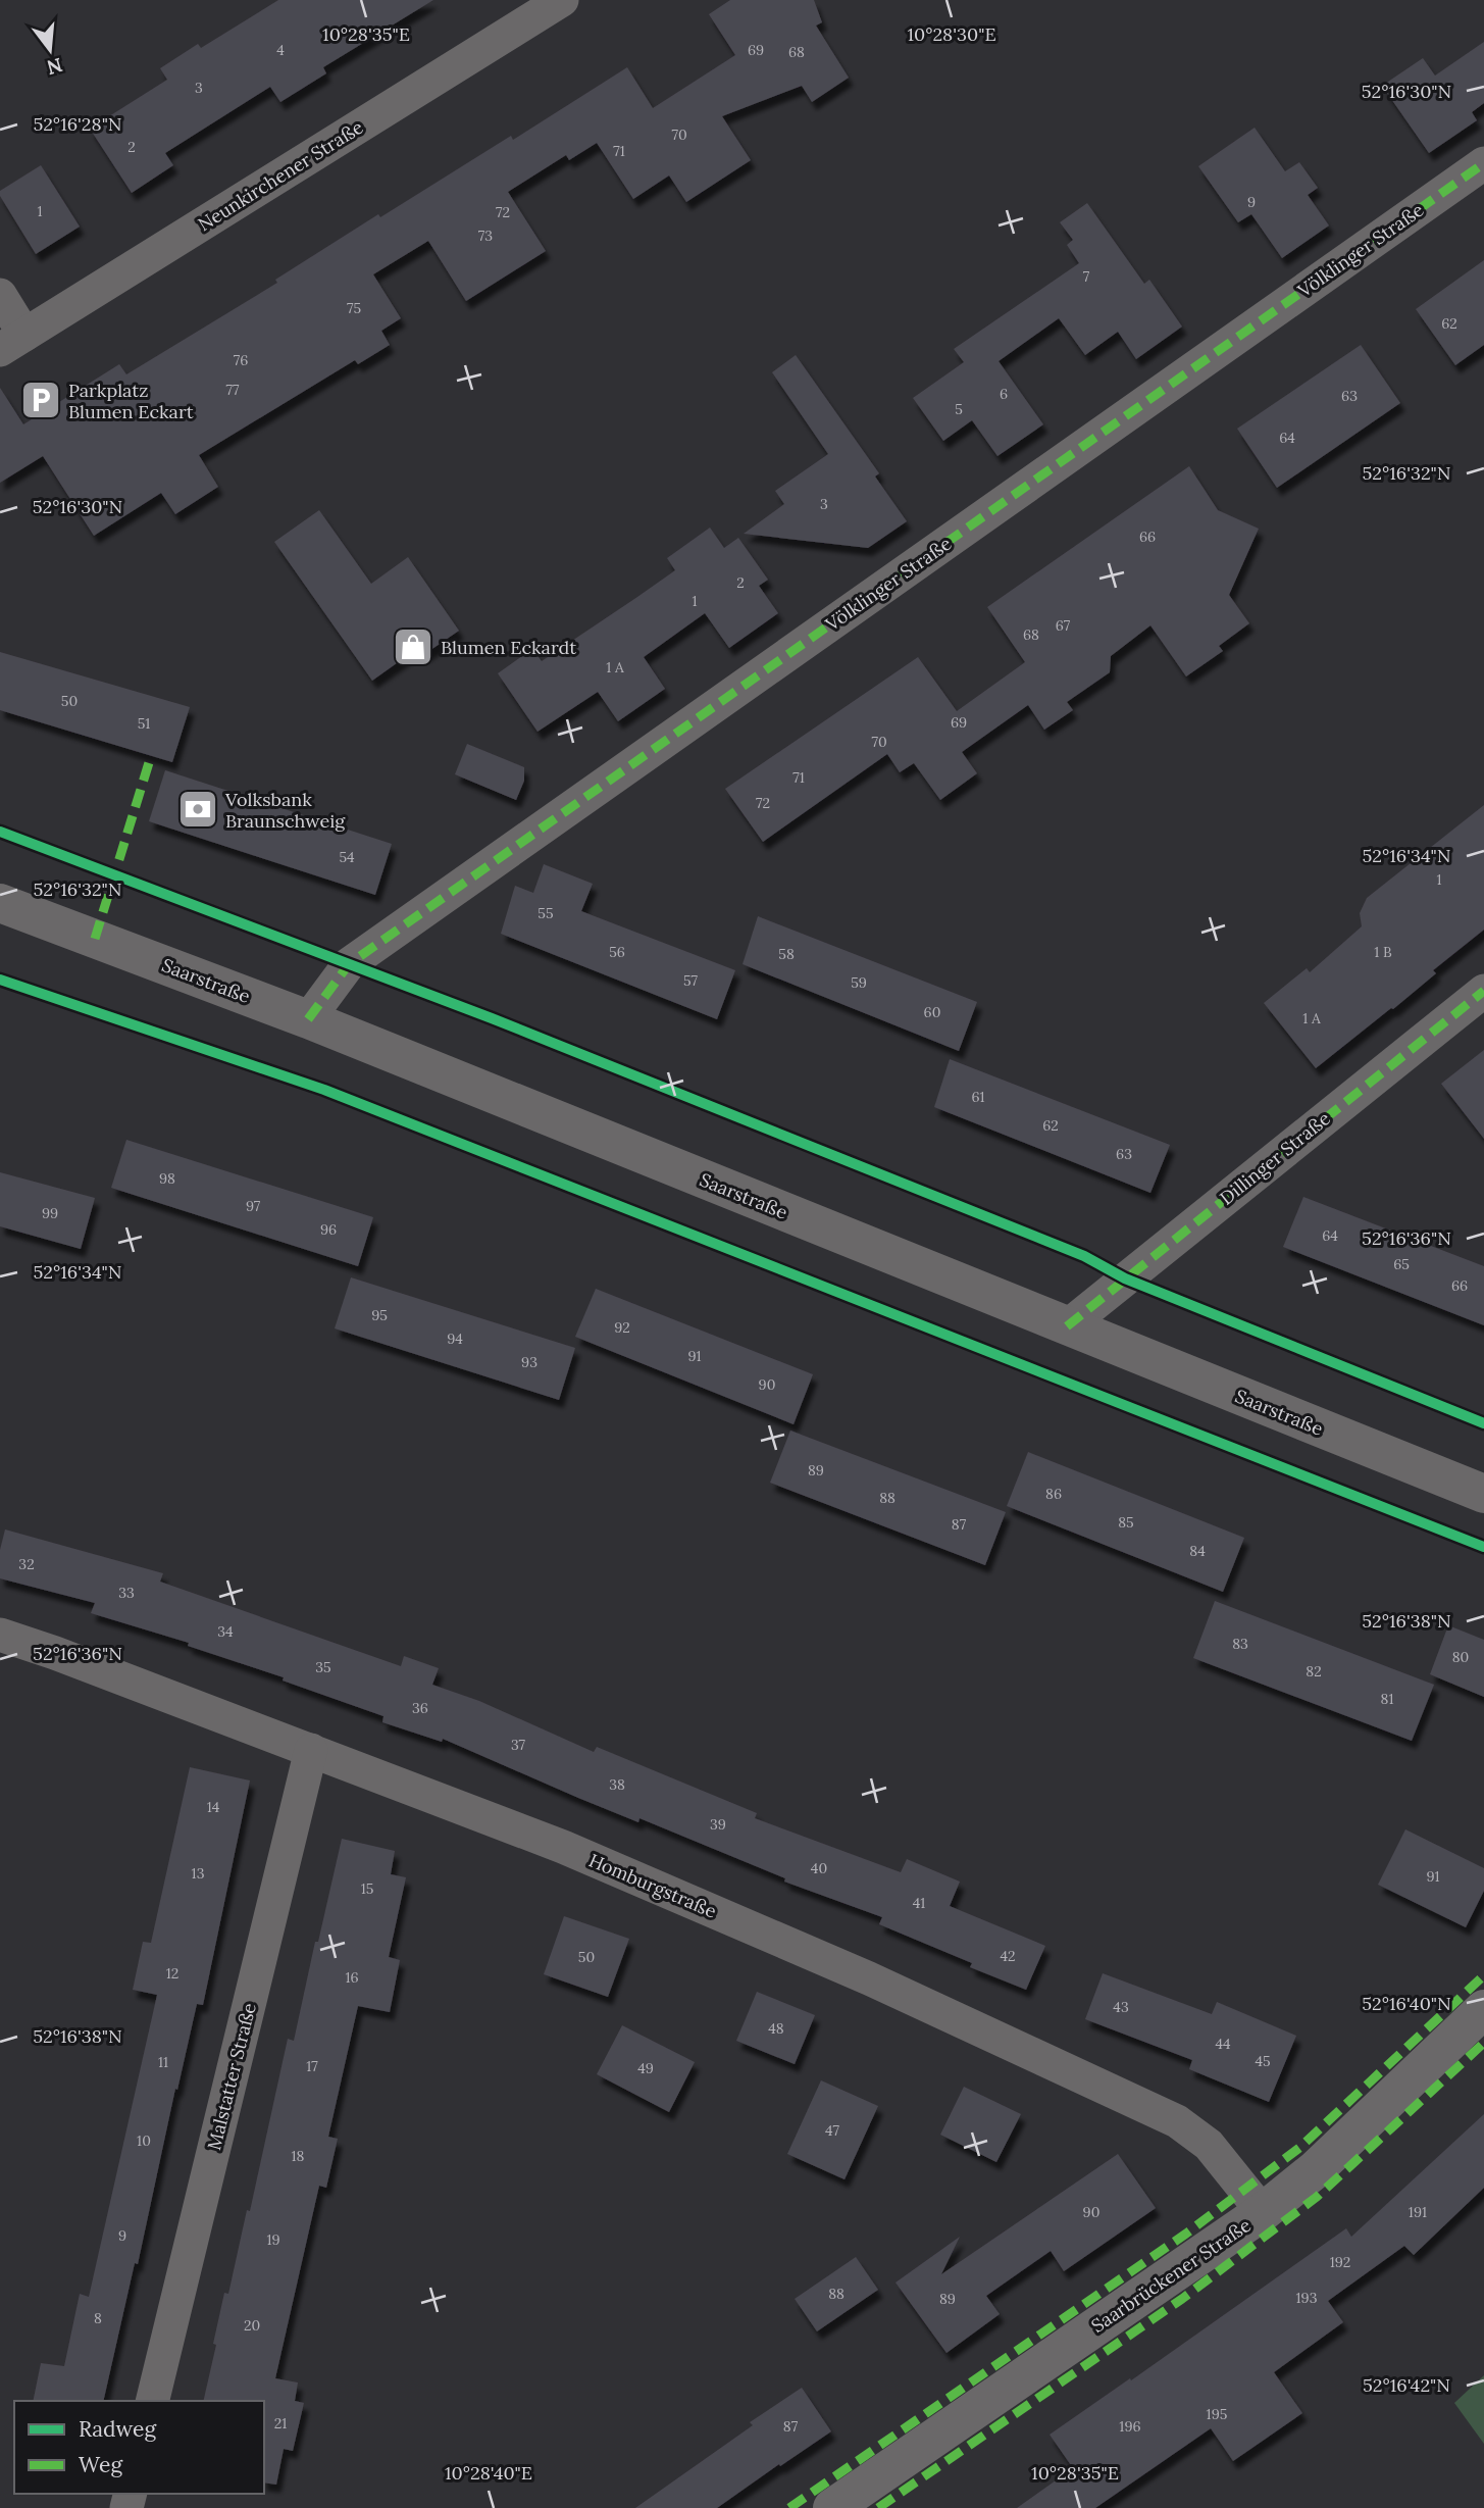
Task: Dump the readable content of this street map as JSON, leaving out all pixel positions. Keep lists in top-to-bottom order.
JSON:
{
  "streets": {
    "street": [
      "Neunkirchener Straße",
      "Völklinger Straße",
      "Saarstraße",
      "Dillinger Straße",
      "Homburgstraße",
      "Malstatter Straße",
      "Saarbrückener Straße"
    ]
  },
  "crossings": [
    ["Völklinger Straße", "Saarstraße"],
    ["Saarstraße", "Dillinger Straße"],
    ["Homburgstraße", "Malstatter Straße"],
    ["Homburgstraße", "Saarbrückener Straße"]
  ],
  "places": {
    "parking": ["Parkplatz Blumen Eckart"],
    "shop": ["Blumen Eckardt"],
    "bank": ["Volksbank Braunschweig"]
  },
  "house_numbers": [
    "4",
    "69",
    "68",
    "3",
    "70",
    "2",
    "71",
    "9",
    "1",
    "72",
    "73",
    "7",
    "75",
    "62",
    "76",
    "77",
    "6",
    "63",
    "5",
    "64",
    "3",
    "66",
    "2",
    "1",
    "67",
    "68",
    "1 A",
    "50",
    "69",
    "51",
    "70",
    "71",
    "72",
    "54",
    "1",
    "55",
    "56",
    "1 B",
    "58",
    "57",
    "59",
    "60",
    "1 A",
    "61",
    "62",
    "63",
    "98",
    "97",
    "99",
    "96",
    "64",
    "65",
    "66",
    "95",
    "92",
    "94",
    "91",
    "93",
    "90",
    "89",
    "86",
    "88",
    "85",
    "87",
    "84",
    "32",
    "33",
    "34",
    "83",
    "80",
    "35",
    "82",
    "81",
    "36",
    "37",
    "38",
    "14",
    "39",
    "40",
    "13",
    "91",
    "15",
    "41",
    "42",
    "50",
    "12",
    "16",
    "43",
    "48",
    "44",
    "45",
    "11",
    "17",
    "49",
    "47",
    "10",
    "18",
    "90",
    "191",
    "9",
    "19",
    "192",
    "88",
    "193",
    "89",
    "8",
    "20",
    "195",
    "21",
    "87",
    "196"
  ],
  "legend": ["Radweg", "Weg"],
  "north": "bottom",
  "coordinates": [
    "10°28'35\"E",
    "10°28'30\"E",
    "52°16'30\"N",
    "52°16'28\"N",
    "52°16'32\"N",
    "52°16'34\"N",
    "52°16'36\"N",
    "52°16'38\"N",
    "52°16'40\"N",
    "52°16'42\"N",
    "10°28'40\"E"
  ]
}
